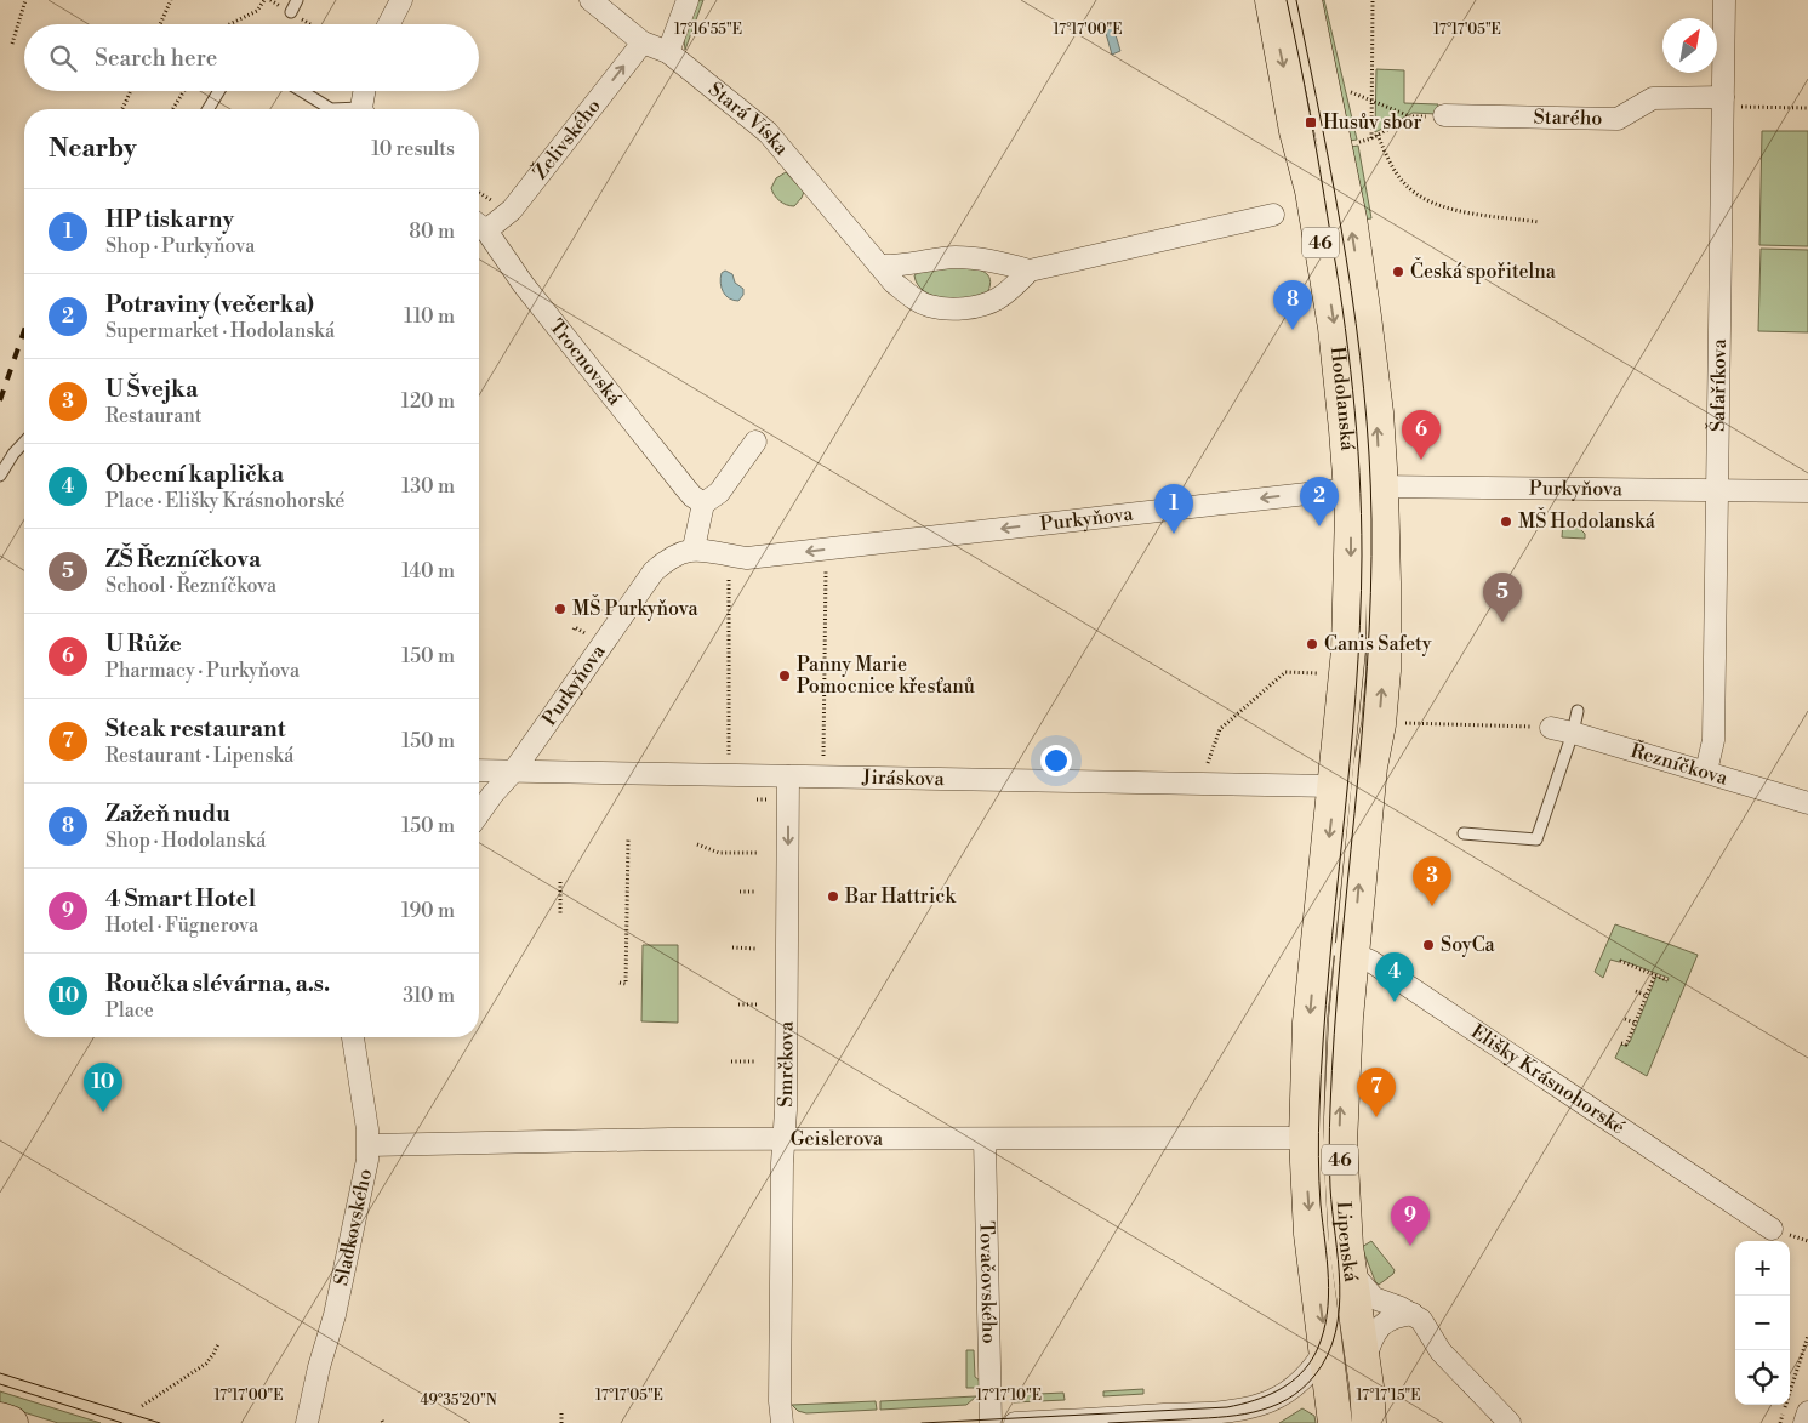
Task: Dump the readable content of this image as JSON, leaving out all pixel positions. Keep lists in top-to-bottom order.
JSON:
{
  "streets": {
    "main road": ["46", "Hodolanská", "Lipenská"],
    "street": [
      "Starého",
      "Stará Víska",
      "Želivského",
      "Trocnovská",
      "Šafaříkova",
      "Purkyňova",
      "Řezníčkova",
      "Jiráskova",
      "Smrčkova",
      "Elišky Krásnohorské",
      "Geislerova",
      "Sladkovského",
      "Tovačovského"
    ]
  },
  "crossings": [
    ["Starého", "Šafaříkova"],
    ["Stará Víska", "Želivského"],
    ["Želivského", "Trocnovská"],
    ["46", "Lipenská"],
    ["Šafaříkova", "Purkyňova"],
    ["Šafaříkova", "Řezníčkova"],
    ["Hodolanská", "Purkyňova"],
    ["Hodolanská", "Jiráskova"],
    ["Hodolanská", "Elišky Krásnohorské"],
    ["Hodolanská", "Lipenská"],
    ["Purkyňova", "Jiráskova"],
    ["Purkyňova", "Lipenská"],
    ["Jiráskova", "Smrčkova"],
    ["Smrčkova", "Geislerova"],
    ["Elišky Krásnohorské", "Lipenská"],
    ["Geislerova", "Sladkovského"],
    ["Geislerova", "Lipenská"],
    ["Geislerova", "Tovačovského"]
  ],
  "one_way": ["Želivského", "Purkyňova", "Smrčkova"],
  "places": {
    "transit": ["Husův sbor"],
    "other": [
      "Česká spořitelna",
      "MŠ Hodolanská",
      "MŠ Purkyňova",
      "Canis Safety",
      "Panny Marie Pomocnice křesťanů",
      "Bar Hattrick",
      "SoyCa"
    ]
  },
  "north": "top right",
  "page": {
    "search": "Search here",
    "heading": ["Nearby", "10 results"],
    "list": [
      {
        "mark": "1",
        "name": "HP tiskarny",
        "note": "Shop · Purkyňova",
        "value": "80 m"
      },
      {
        "mark": "2",
        "name": "Potraviny (večerka)",
        "note": "Supermarket · Hodolanská",
        "value": "110 m"
      },
      {
        "mark": "3",
        "name": "U Švejka",
        "note": "Restaurant",
        "value": "120 m"
      },
      {
        "mark": "4",
        "name": "Obecní kaplička",
        "note": "Place · Elišky Krásnohorské",
        "value": "130 m"
      },
      {
        "mark": "5",
        "name": "ZŠ Řezníčkova",
        "note": "School · Řezníčkova",
        "value": "140 m"
      },
      {
        "mark": "6",
        "name": "U Růže",
        "note": "Pharmacy · Purkyňova",
        "value": "150 m"
      },
      {
        "mark": "7",
        "name": "Steak restaurant",
        "note": "Restaurant · Lipenská",
        "value": "150 m"
      },
      {
        "mark": "8",
        "name": "Zažeň nudu",
        "note": "Shop · Hodolanská",
        "value": "150 m"
      },
      {
        "mark": "9",
        "name": "4 Smart Hotel",
        "note": "Hotel · Fügnerova",
        "value": "190 m"
      },
      {
        "mark": "10",
        "name": "Roučka slévárna, a.s.",
        "note": "Place",
        "value": "310 m"
      }
    ],
    "pins": [
      "8",
      "6",
      "2",
      "1",
      "5",
      "3",
      "4",
      "10",
      "7",
      "9"
    ],
    "map_buttons": ["+", "−"]
  },
  "coordinates": [
    "17°16'55\"E",
    "17°17'00\"E",
    "17°17'05\"E",
    "17°17'10\"E",
    "17°17'15\"E",
    "49°35'20\"N"
  ]
}
